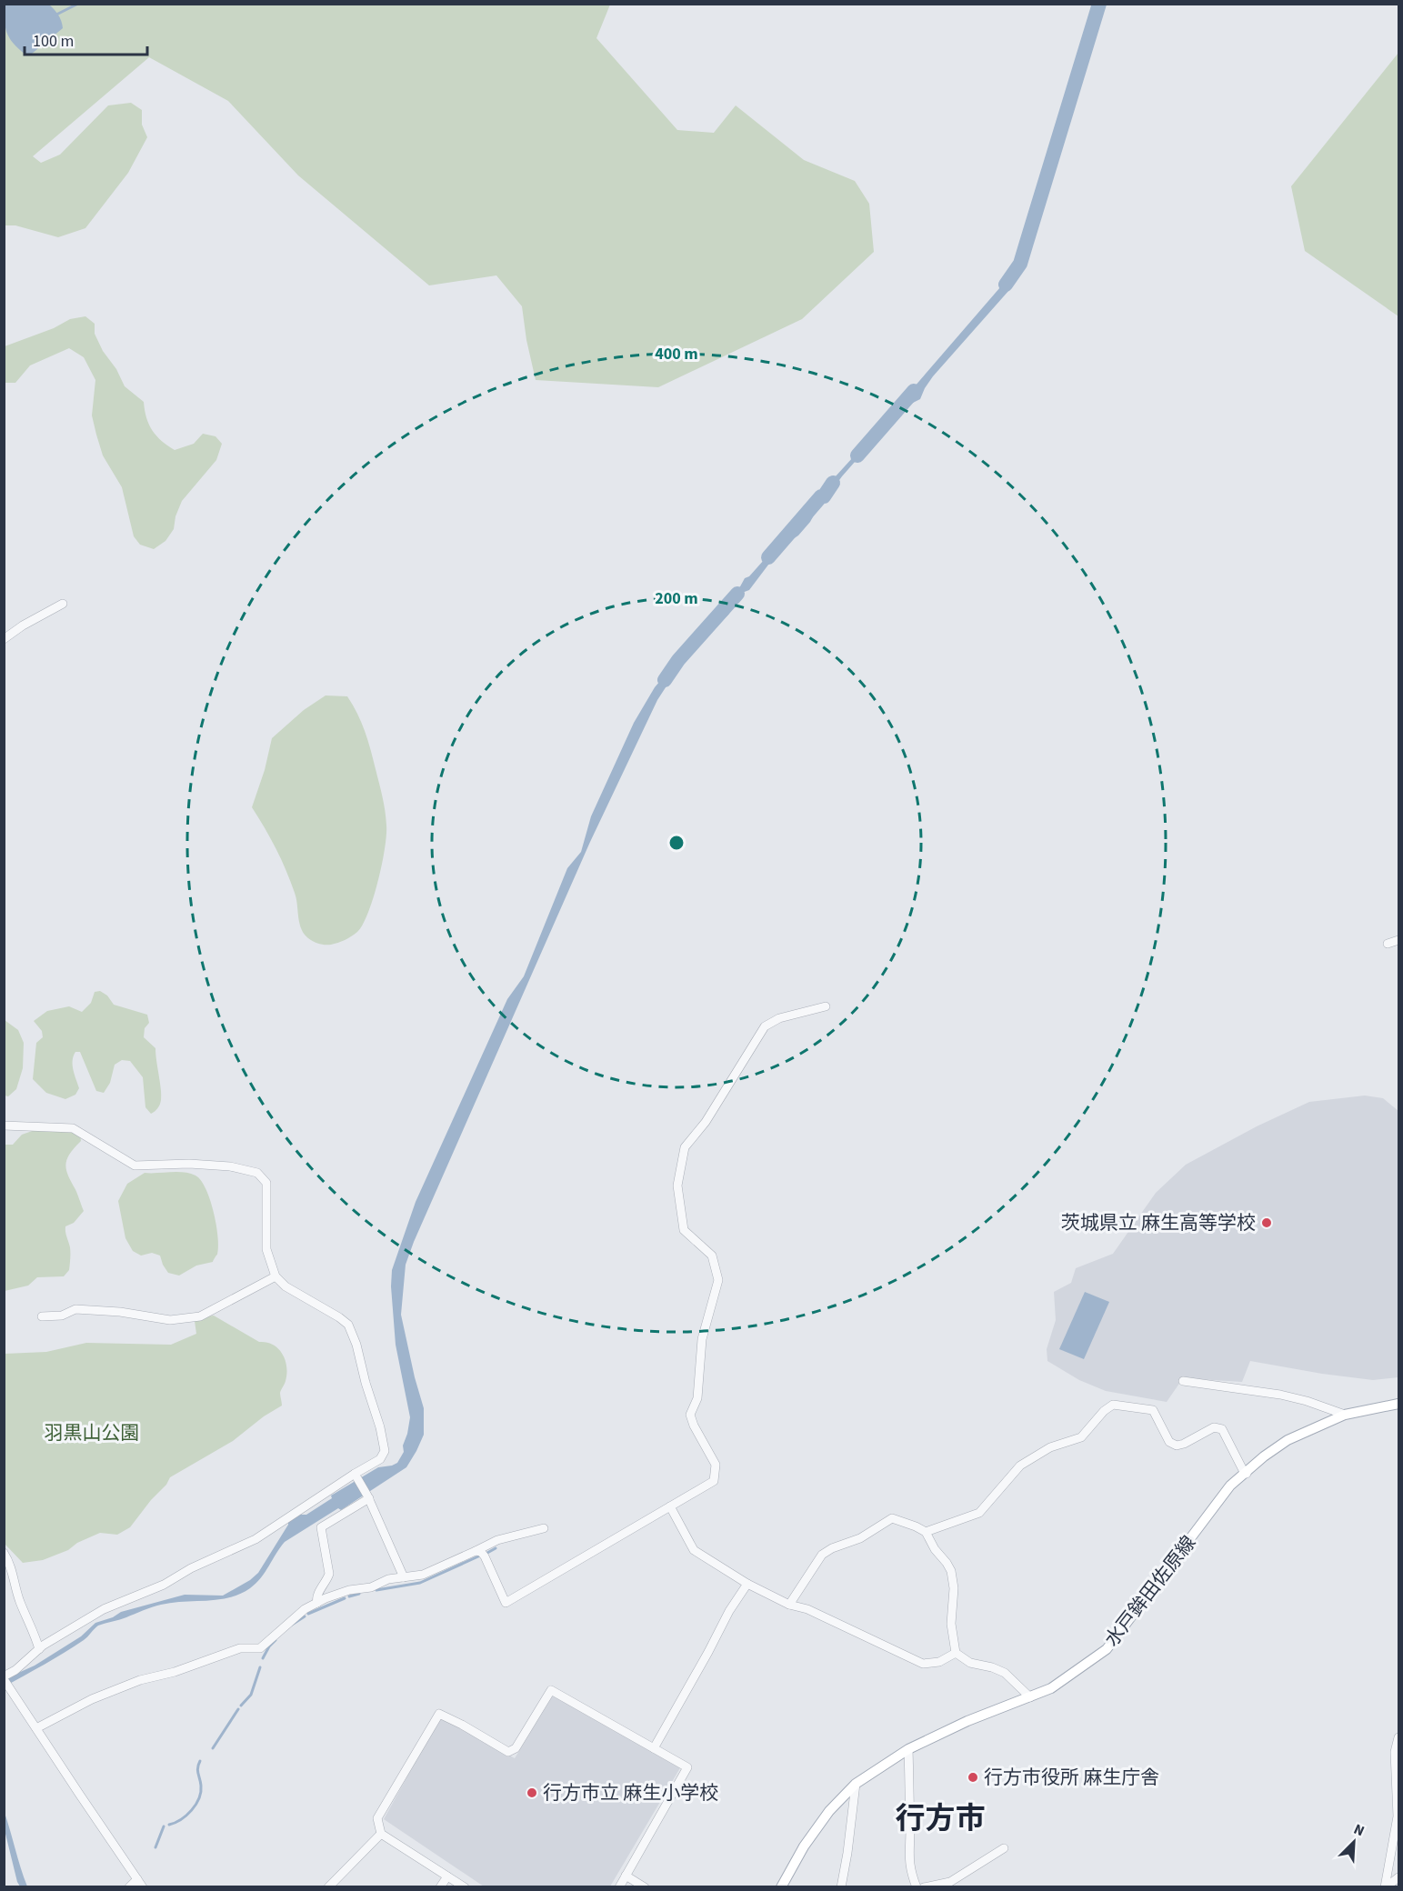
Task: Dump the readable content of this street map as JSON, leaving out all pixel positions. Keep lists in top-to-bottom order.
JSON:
{
  "streets": {
    "main road": ["水戸鉾田佐原線"]
  },
  "districts": ["行方市"],
  "parks": ["羽黒山公園"],
  "places": ["茨城県立 麻生高等学校", "行方市役所 麻生庁舎", "行方市立 麻生小学校"],
  "scale_bar": "100 m",
  "north": "top right",
  "rings": ["400 m", "200 m"]
}
